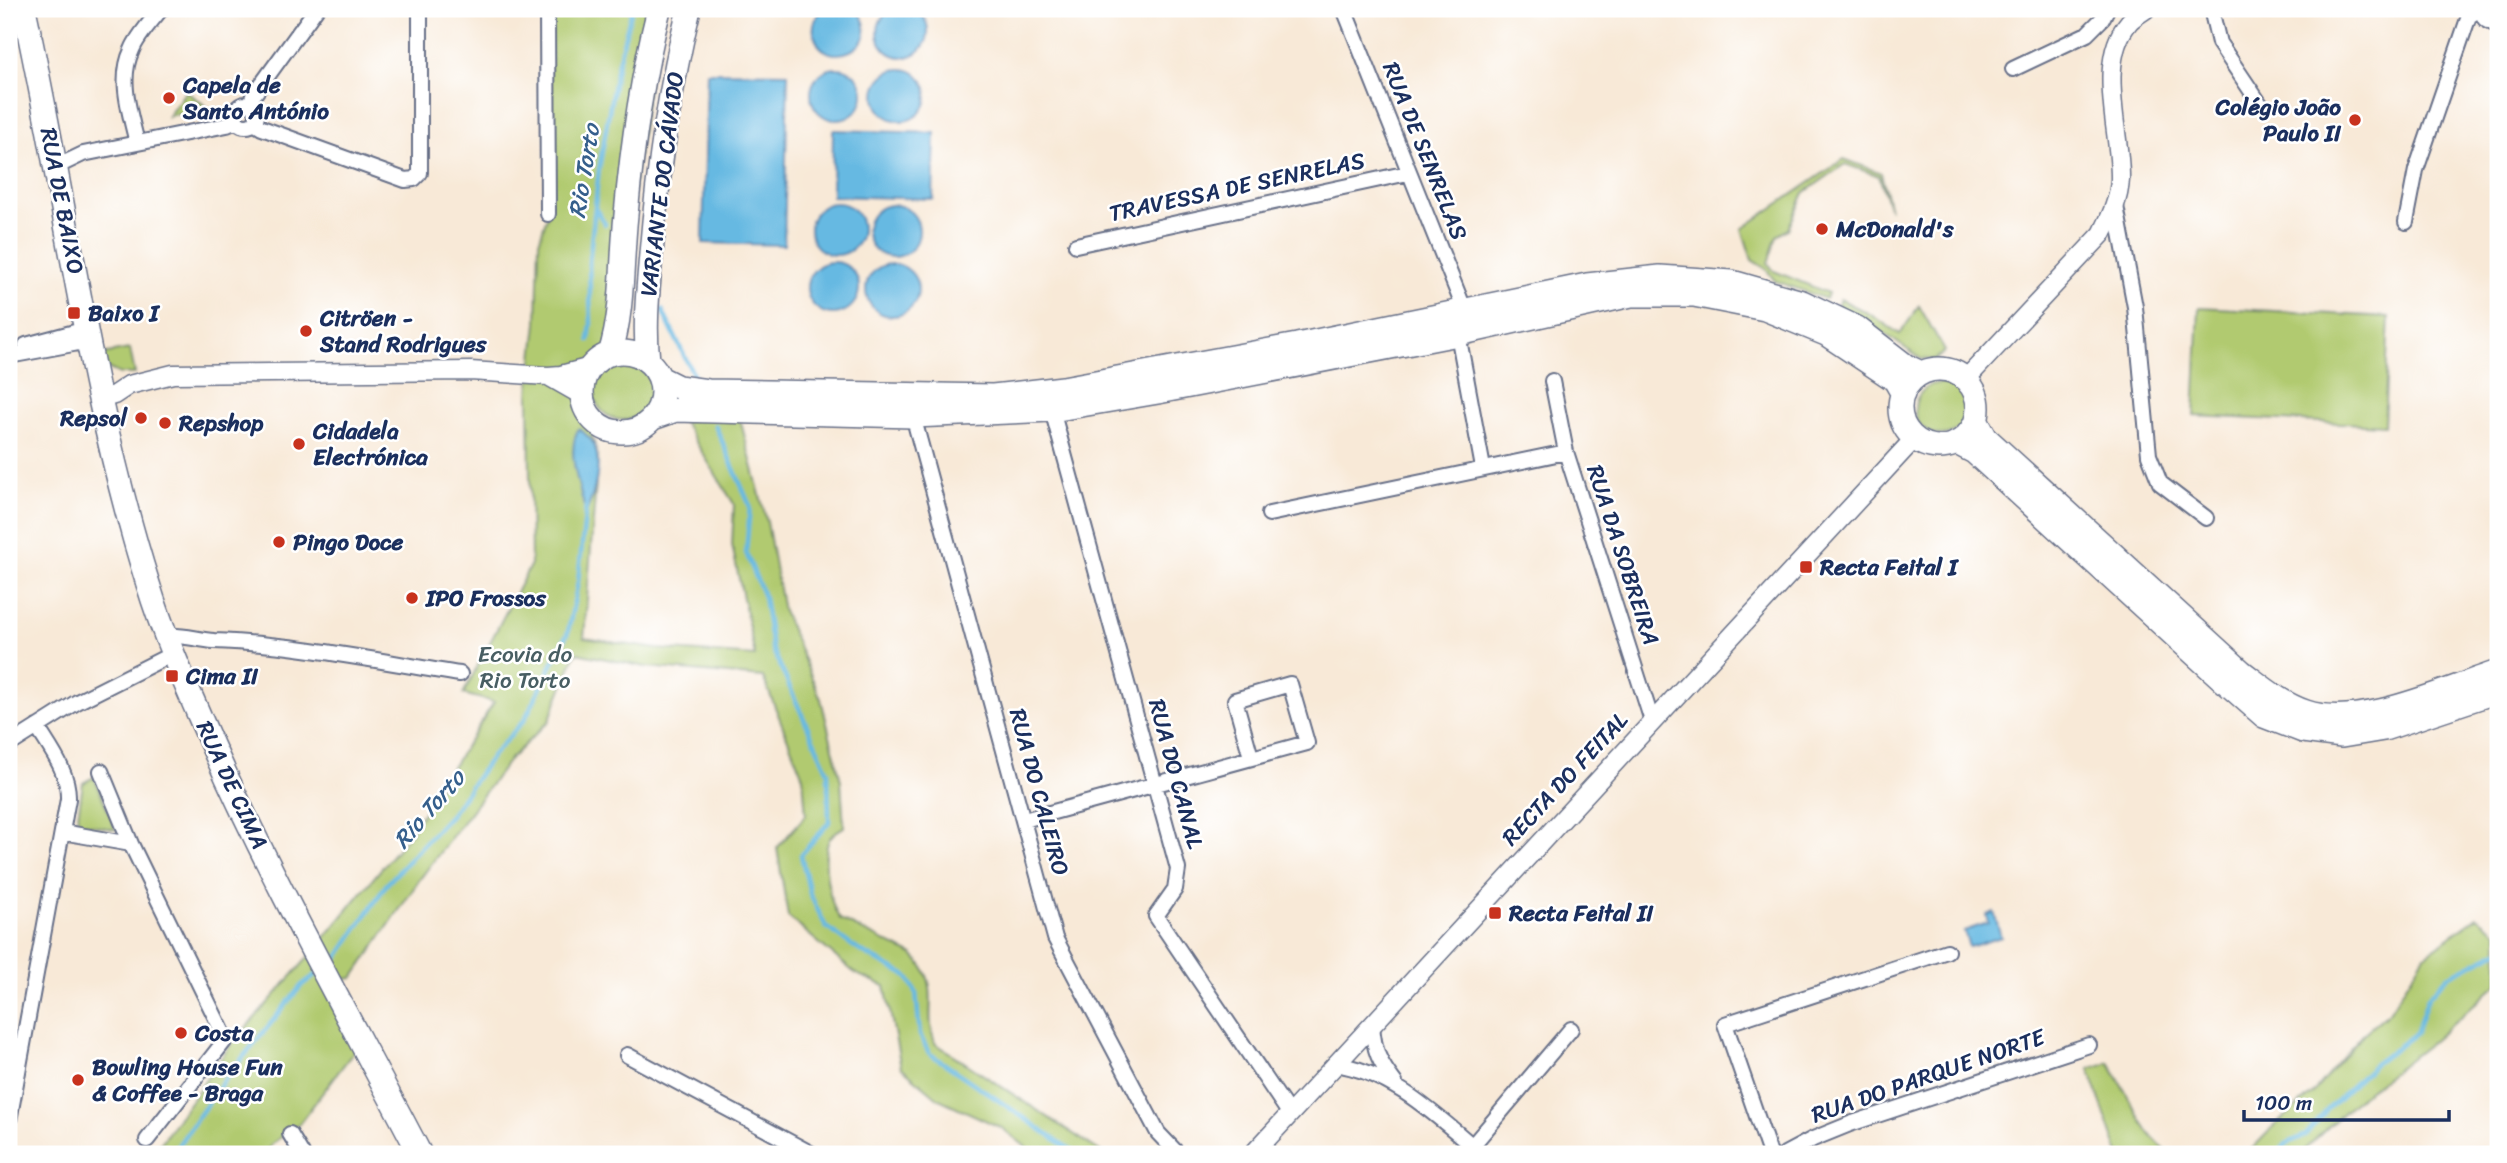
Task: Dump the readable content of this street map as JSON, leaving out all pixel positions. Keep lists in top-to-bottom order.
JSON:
{
  "streets": {
    "main road": ["VARIANTE DO CÁVADO", "RUA DE BAIXO", "RUA DE CIMA"],
    "street": [
      "RUA DE SENRELAS",
      "TRAVESSA DE SENRELAS",
      "RUA DA SOBREIRA",
      "RUA DO CANAL",
      "RECTA DO FEITAL",
      "RUA DO CALEIRO",
      "RUA DO PARQUE NORTE"
    ]
  },
  "crossings": [
    ["RUA DE SENRELAS", "TRAVESSA DE SENRELAS"],
    ["RUA DE BAIXO", "RUA DE CIMA"],
    ["RUA DA SOBREIRA", "RECTA DO FEITAL"],
    ["RUA DO CANAL", "RECTA DO FEITAL"]
  ],
  "water": ["Rio Torto"],
  "parks": ["Ecovia do Rio Torto"],
  "places": {
    "other": [
      "Capela de Santo António",
      "Colégio João Paulo II",
      "McDonald's",
      "Citröen - Stand Rodrigues",
      "Repsol",
      "Repshop",
      "Cidadela Electrónica",
      "Pingo Doce",
      "IPO Frossos",
      "Costa",
      "Bowling House Fun & Coffee - Braga"
    ],
    "transit": [
      "Baixo I",
      "Recta Feital I",
      "Cima II",
      "Recta Feital II"
    ]
  },
  "scale_bar": "100 m"
}
